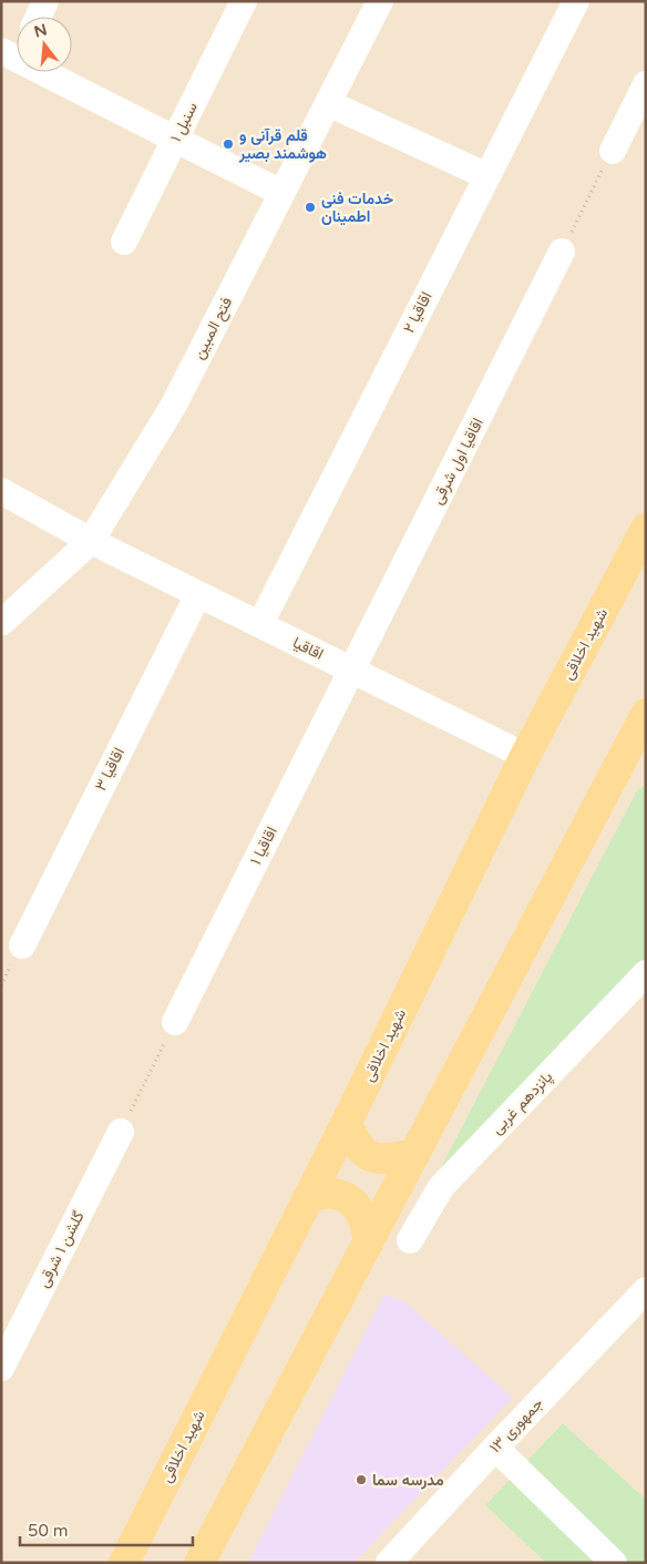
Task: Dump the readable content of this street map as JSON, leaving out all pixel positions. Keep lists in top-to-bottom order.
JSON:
{
  "streets": {
    "main road": ["شهید اخلاقی"],
    "street": [
      "سنبل ۱",
      "اقاقیا ۲",
      "فتح المبین",
      "اقاقیا اول شرقی",
      "اقاقیا",
      "اقاقیا ۳",
      "اقاقیا ۱",
      "پانزدهم غربی",
      "گلشن ۱ شرقی",
      "جمهوری ۱۳"
    ]
  },
  "crossings": [
    ["اقاقیا ۲", "اقاقیا"],
    ["فتح المبین", "اقاقیا"],
    ["اقاقیا اول شرقی", "اقاقیا"],
    ["اقاقیا اول شرقی", "اقاقیا ۱"],
    ["شهید اخلاقی", "اقاقیا"],
    ["اقاقیا", "اقاقیا ۳"],
    ["اقاقیا", "اقاقیا ۱"]
  ],
  "places": ["قلم قرآنی و هوشمند بصیر", "خدمات فنی اطمینان", "مدرسه سما"],
  "scale_bar": "50 m",
  "north": "top"
}
